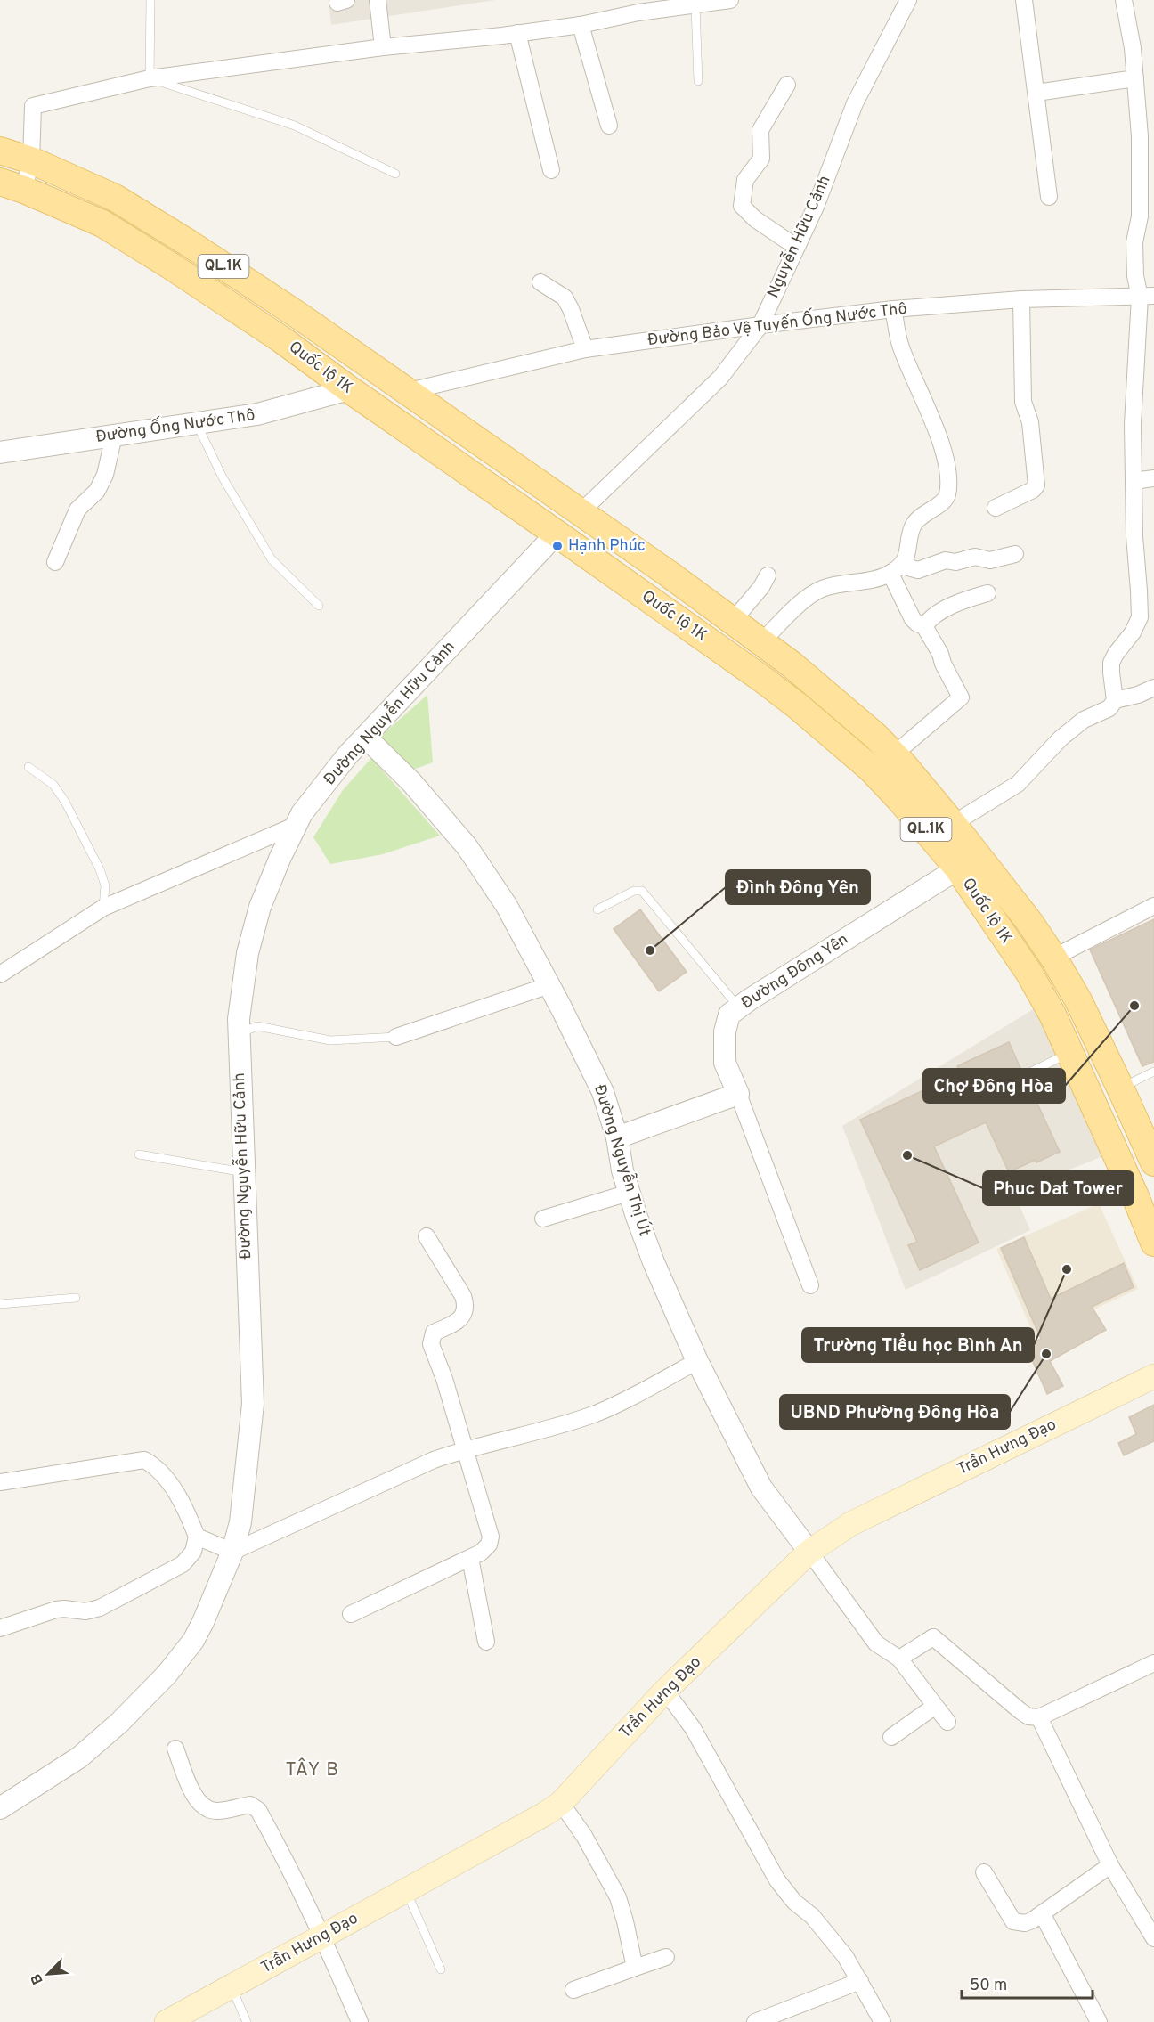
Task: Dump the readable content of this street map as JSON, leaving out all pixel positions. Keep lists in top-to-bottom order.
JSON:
{
  "streets": {
    "main road": ["QL.1K", "Quốc lộ 1K", "Trần Hưng Đạo"],
    "street": [
      "Nguyễn Hữu Cảnh",
      "Đường Bảo Vệ Tuyến Ống Nước Thô",
      "Đường Ống Nước Thô",
      "Đường Nguyễn Hữu Cảnh",
      "Đường Đông Yên",
      "Đường Nguyễn Thị Út"
    ]
  },
  "crossings": [
    ["Nguyễn Hữu Cảnh", "Đường Bảo Vệ Tuyến Ống Nước Thô"],
    ["Nguyễn Hữu Cảnh", "Quốc lộ 1K"],
    ["Đường Bảo Vệ Tuyến Ống Nước Thô", "Quốc lộ 1K"],
    ["Quốc lộ 1K", "Đường Ống Nước Thô"],
    ["Quốc lộ 1K", "Đường Nguyễn Hữu Cảnh"],
    ["Quốc lộ 1K", "Đường Đông Yên"],
    ["Đường Nguyễn Hữu Cảnh", "Đường Nguyễn Thị Út"],
    ["Đường Nguyễn Thị Út", "Trần Hưng Đạo"]
  ],
  "districts": ["TÂY B"],
  "places": [
    "Hạnh Phúc",
    "Đình Đông Yên",
    "Chợ Đông Hòa",
    "Phuc Dat Tower",
    "Trường Tiểu học Bình An",
    "UBND Phường Đông Hòa"
  ],
  "scale_bar": "50 m",
  "north": "bottom left"
}
